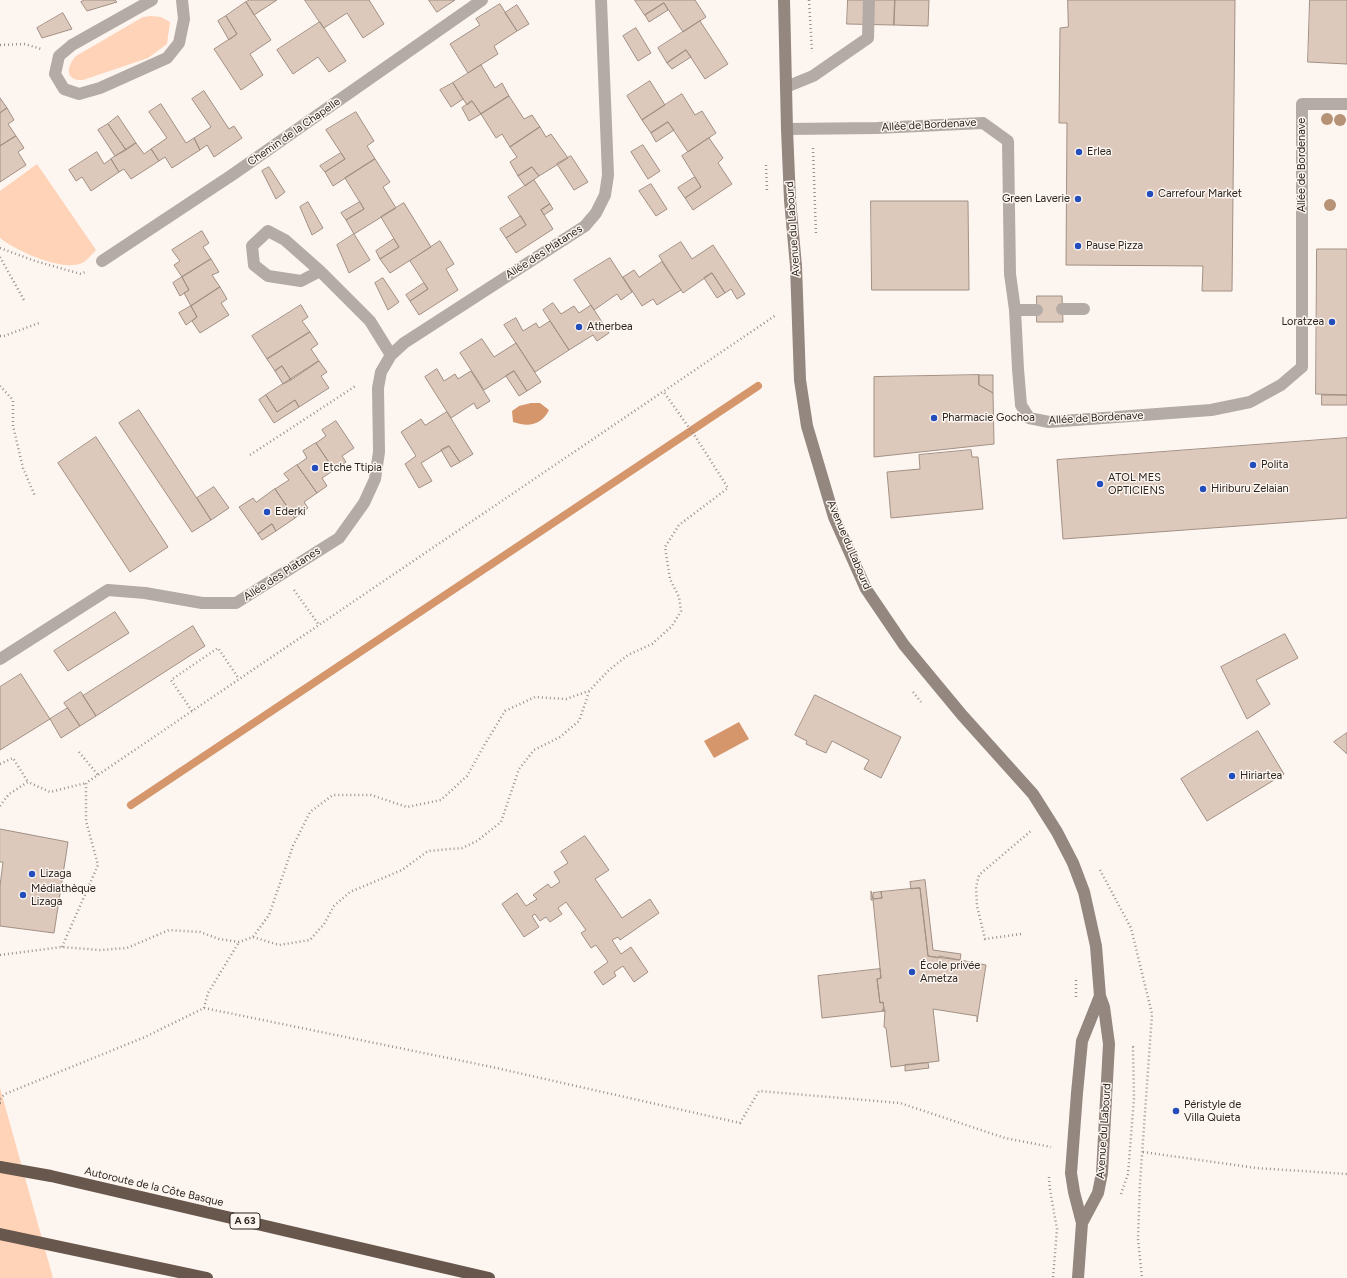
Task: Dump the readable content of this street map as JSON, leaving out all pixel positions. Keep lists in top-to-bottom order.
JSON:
{
  "streets": {
    "highway": ["Autoroute de la Côte Basque", "A 63"],
    "street": [
      "Allée de Bordenave",
      "Chemin de la Chapelle",
      "Avenue du Labourd",
      "Allée des Platanes"
    ]
  },
  "crossings": [
    ["Allée de Bordenave", "Avenue du Labourd"]
  ],
  "places": [
    "Erlea",
    "Carrefour Market",
    "Green Laverie",
    "Pause Pizza",
    "Loratzea",
    "Atherbea",
    "Pharmacie Gochoa",
    "Polita",
    "Etche Ttipia",
    "ATOL MES OPTICIENS",
    "Hiriburu Zelaian",
    "Ederki",
    "Hiriartea",
    "Lizaga",
    "Médiathèque Lizaga",
    "École privée Ametza",
    "Péristyle de Villa Quieta"
  ]
}
